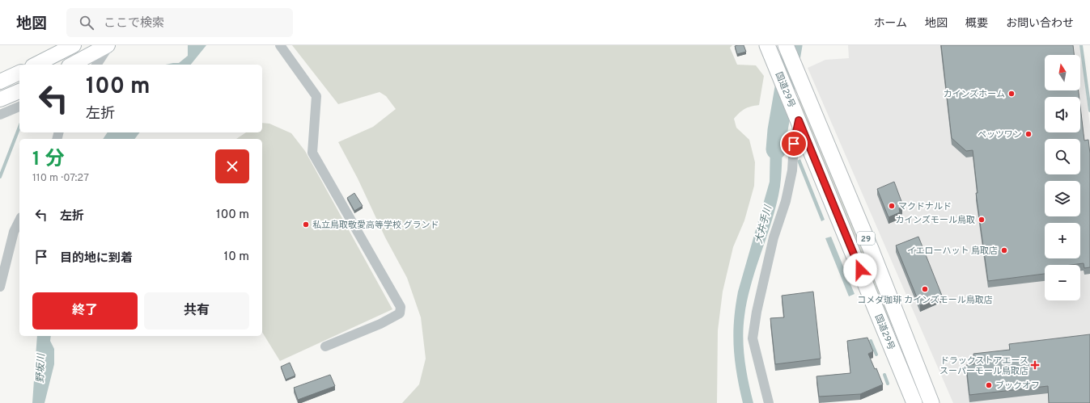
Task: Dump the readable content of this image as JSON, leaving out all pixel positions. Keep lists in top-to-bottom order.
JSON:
{
  "streets": {
    "highway": ["国道29号", "29"]
  },
  "water": ["大井手川", "野坂川"],
  "places": {
    "other": [
      "カインズホーム",
      "ペッツワン",
      "マクドナルド",
      "カインズモール鳥取",
      "私立鳥取敬愛高等学校 グランド",
      "イエローハット 鳥取店",
      "コメダ珈琲 カインズモール鳥取店",
      "ブックオフ"
    ],
    "health": ["ドラックストアエース スーパーモール鳥取店"]
  },
  "north": "top",
  "page": {
    "header": "地図",
    "search": "ここで検索",
    "nav": [
      "ホーム",
      "地図",
      "概要",
      "お問い合わせ"
    ],
    "map_buttons": ["+", "−"],
    "turn": ["100 m", "左折"],
    "heading": ["1 分", "110 m · 07:27"],
    "list": [
      {
        "name": "左折",
        "value": "100 m"
      },
      {
        "name": "目的地に到着",
        "value": "10 m"
      }
    ],
    "buttons": ["終了", "共有"]
  }
}
